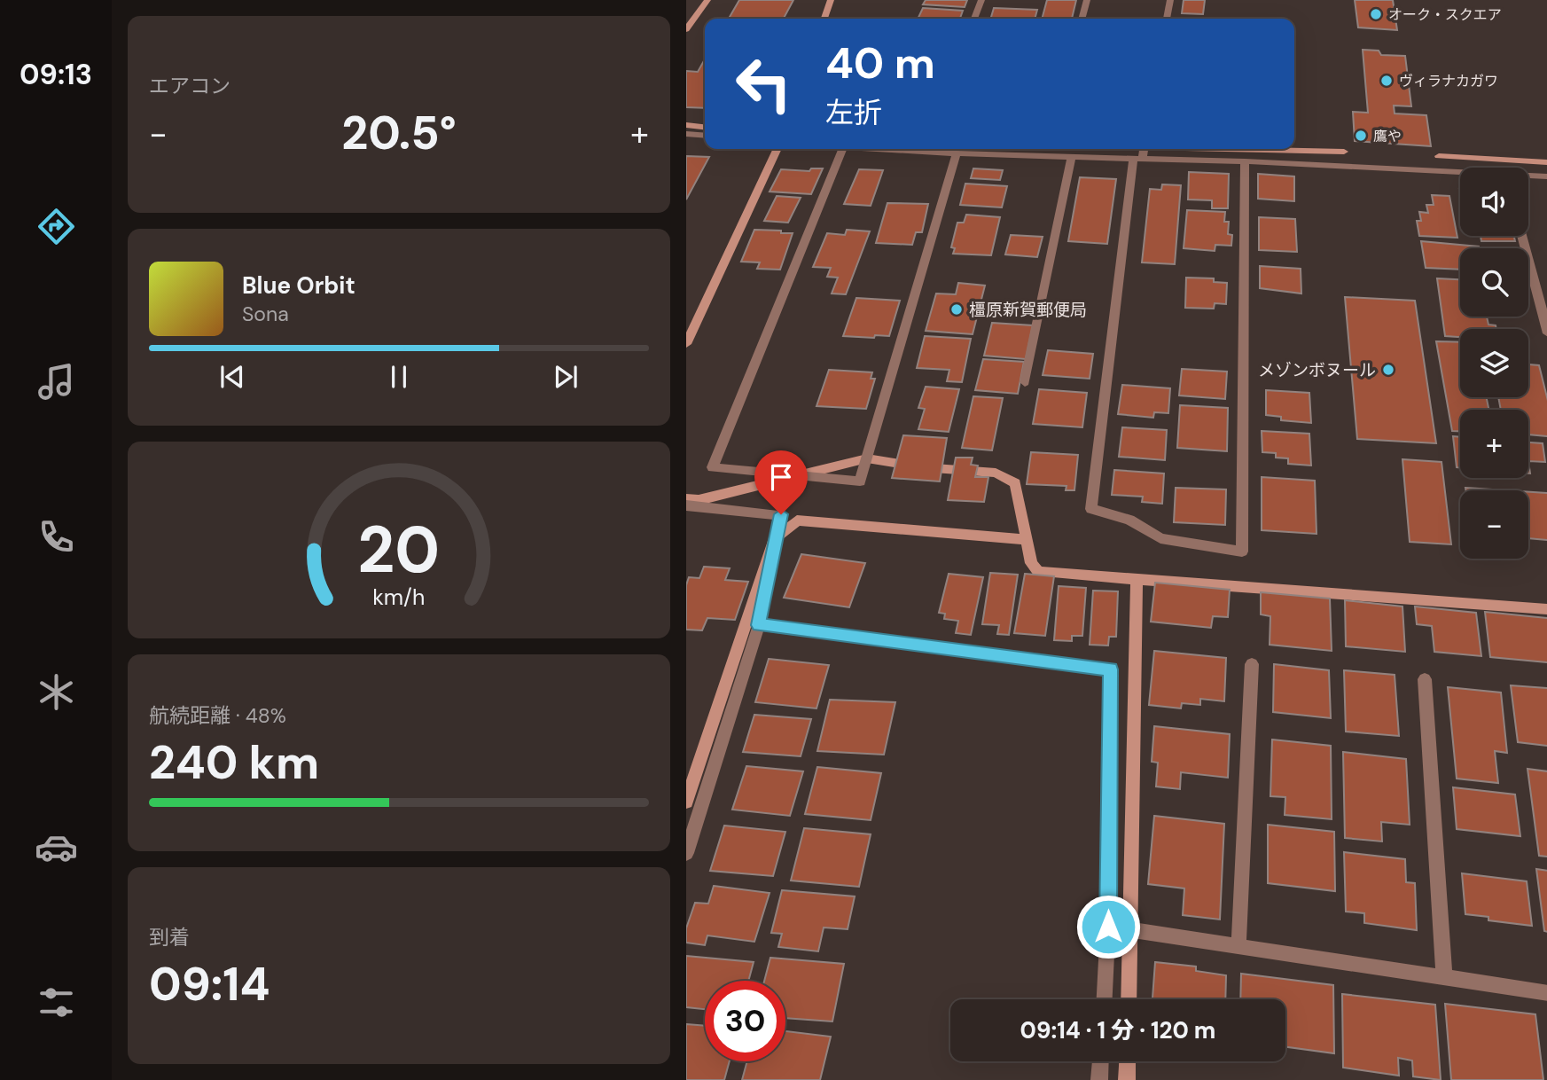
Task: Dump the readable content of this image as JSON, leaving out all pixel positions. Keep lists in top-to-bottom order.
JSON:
{
  "places": [
    "オーク・スクエア",
    "ヴィラナカガワ",
    "鷹や",
    "橿原新賀郵便局",
    "メゾンボヌール"
  ],
  "page": {
    "tabs": "09:13",
    "tile": [
      "エアコン",
      ["航続距離 · 48%", "240 km"],
      ["到着", "09:14"]
    ],
    "turn": ["40 m", "左折"],
    "heat": ["−", "20.5°", "+"],
    "map_buttons": ["+", "−"],
    "song": ["Blue Orbit", "Sona"],
    "limit": "30",
    "trip": "09:14 · 1 分 · 120 m",
    "gauge": ["20", "km/h"]
  }
}
